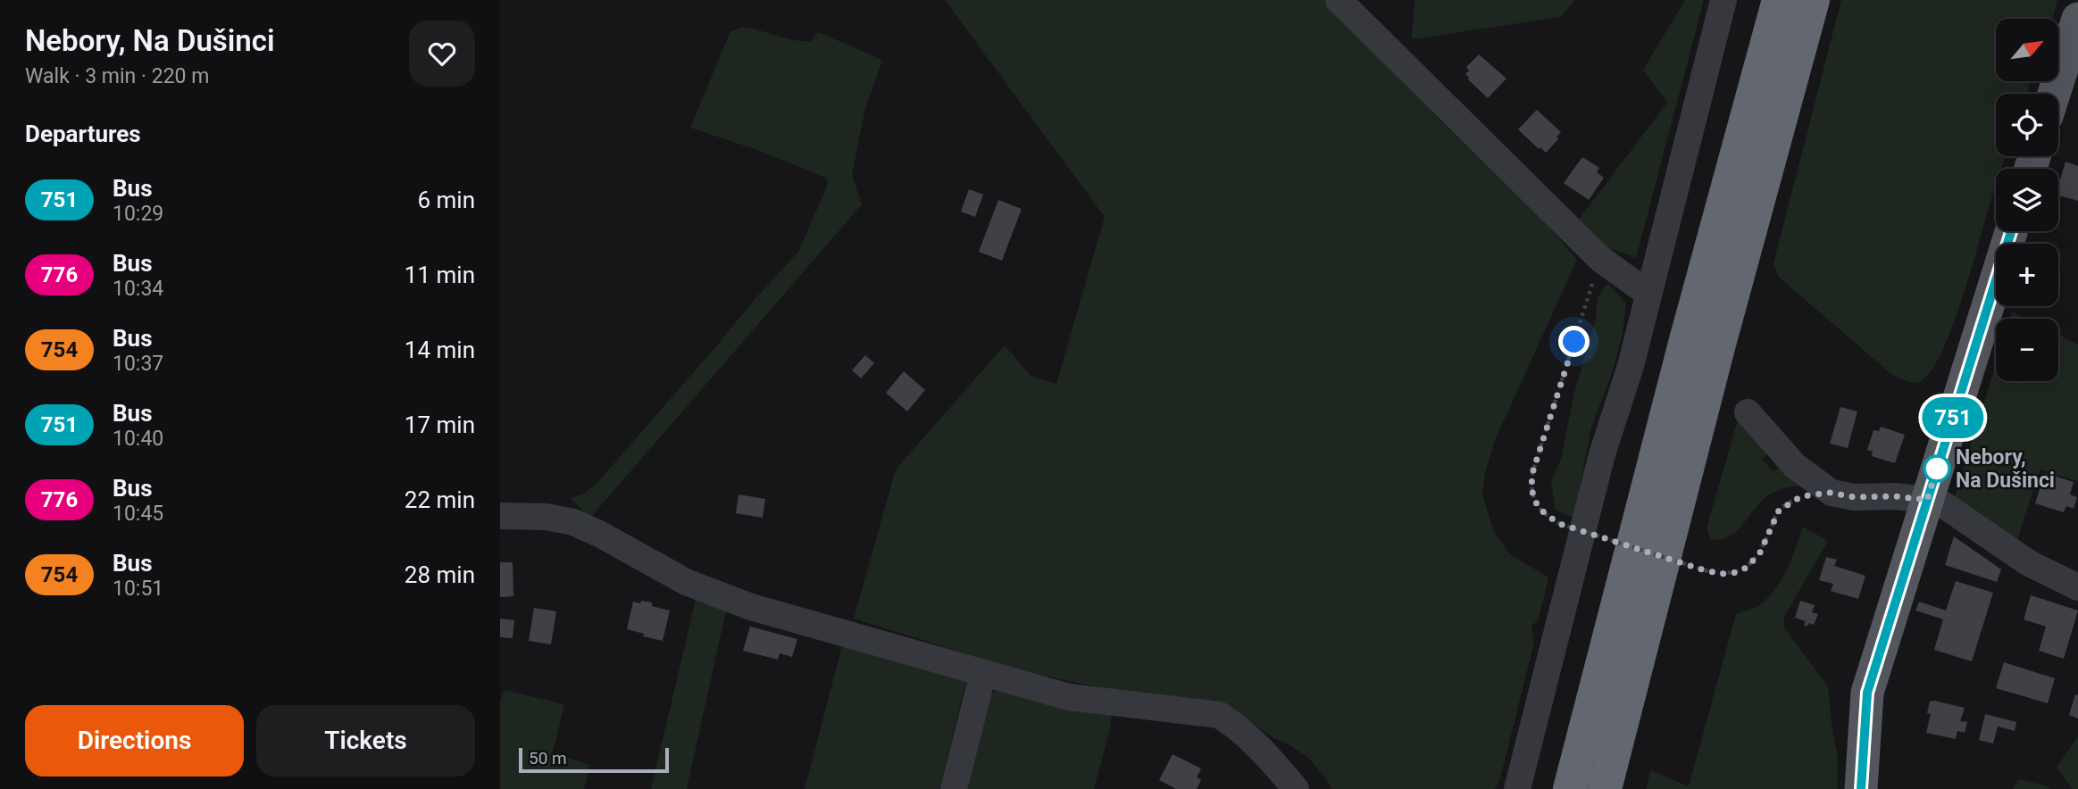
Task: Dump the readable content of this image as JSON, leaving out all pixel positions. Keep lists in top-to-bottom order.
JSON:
{
  "places": ["Nebory, Na Dušinci"],
  "lines": ["bus line 751"],
  "scale_bar": "50 m",
  "north": "top right",
  "page": {
    "heading": [
      ["Nebory, Na Dušinci", "Walk · 3 min · 220 m"],
      "Departures"
    ],
    "on_map": "751",
    "map_buttons": ["+", "−"],
    "list": [
      {
        "mark": "751",
        "name": "Bus",
        "note": "10:29",
        "value": "6 min"
      },
      {
        "mark": "776",
        "name": "Bus",
        "note": "10:34",
        "value": "11 min"
      },
      {
        "mark": "754",
        "name": "Bus",
        "note": "10:37",
        "value": "14 min"
      },
      {
        "mark": "751",
        "name": "Bus",
        "note": "10:40",
        "value": "17 min"
      },
      {
        "mark": "776",
        "name": "Bus",
        "note": "10:45",
        "value": "22 min"
      },
      {
        "mark": "754",
        "name": "Bus",
        "note": "10:51",
        "value": "28 min"
      }
    ],
    "buttons": ["Directions", "Tickets"],
    "scale": "50 m"
  }
}
